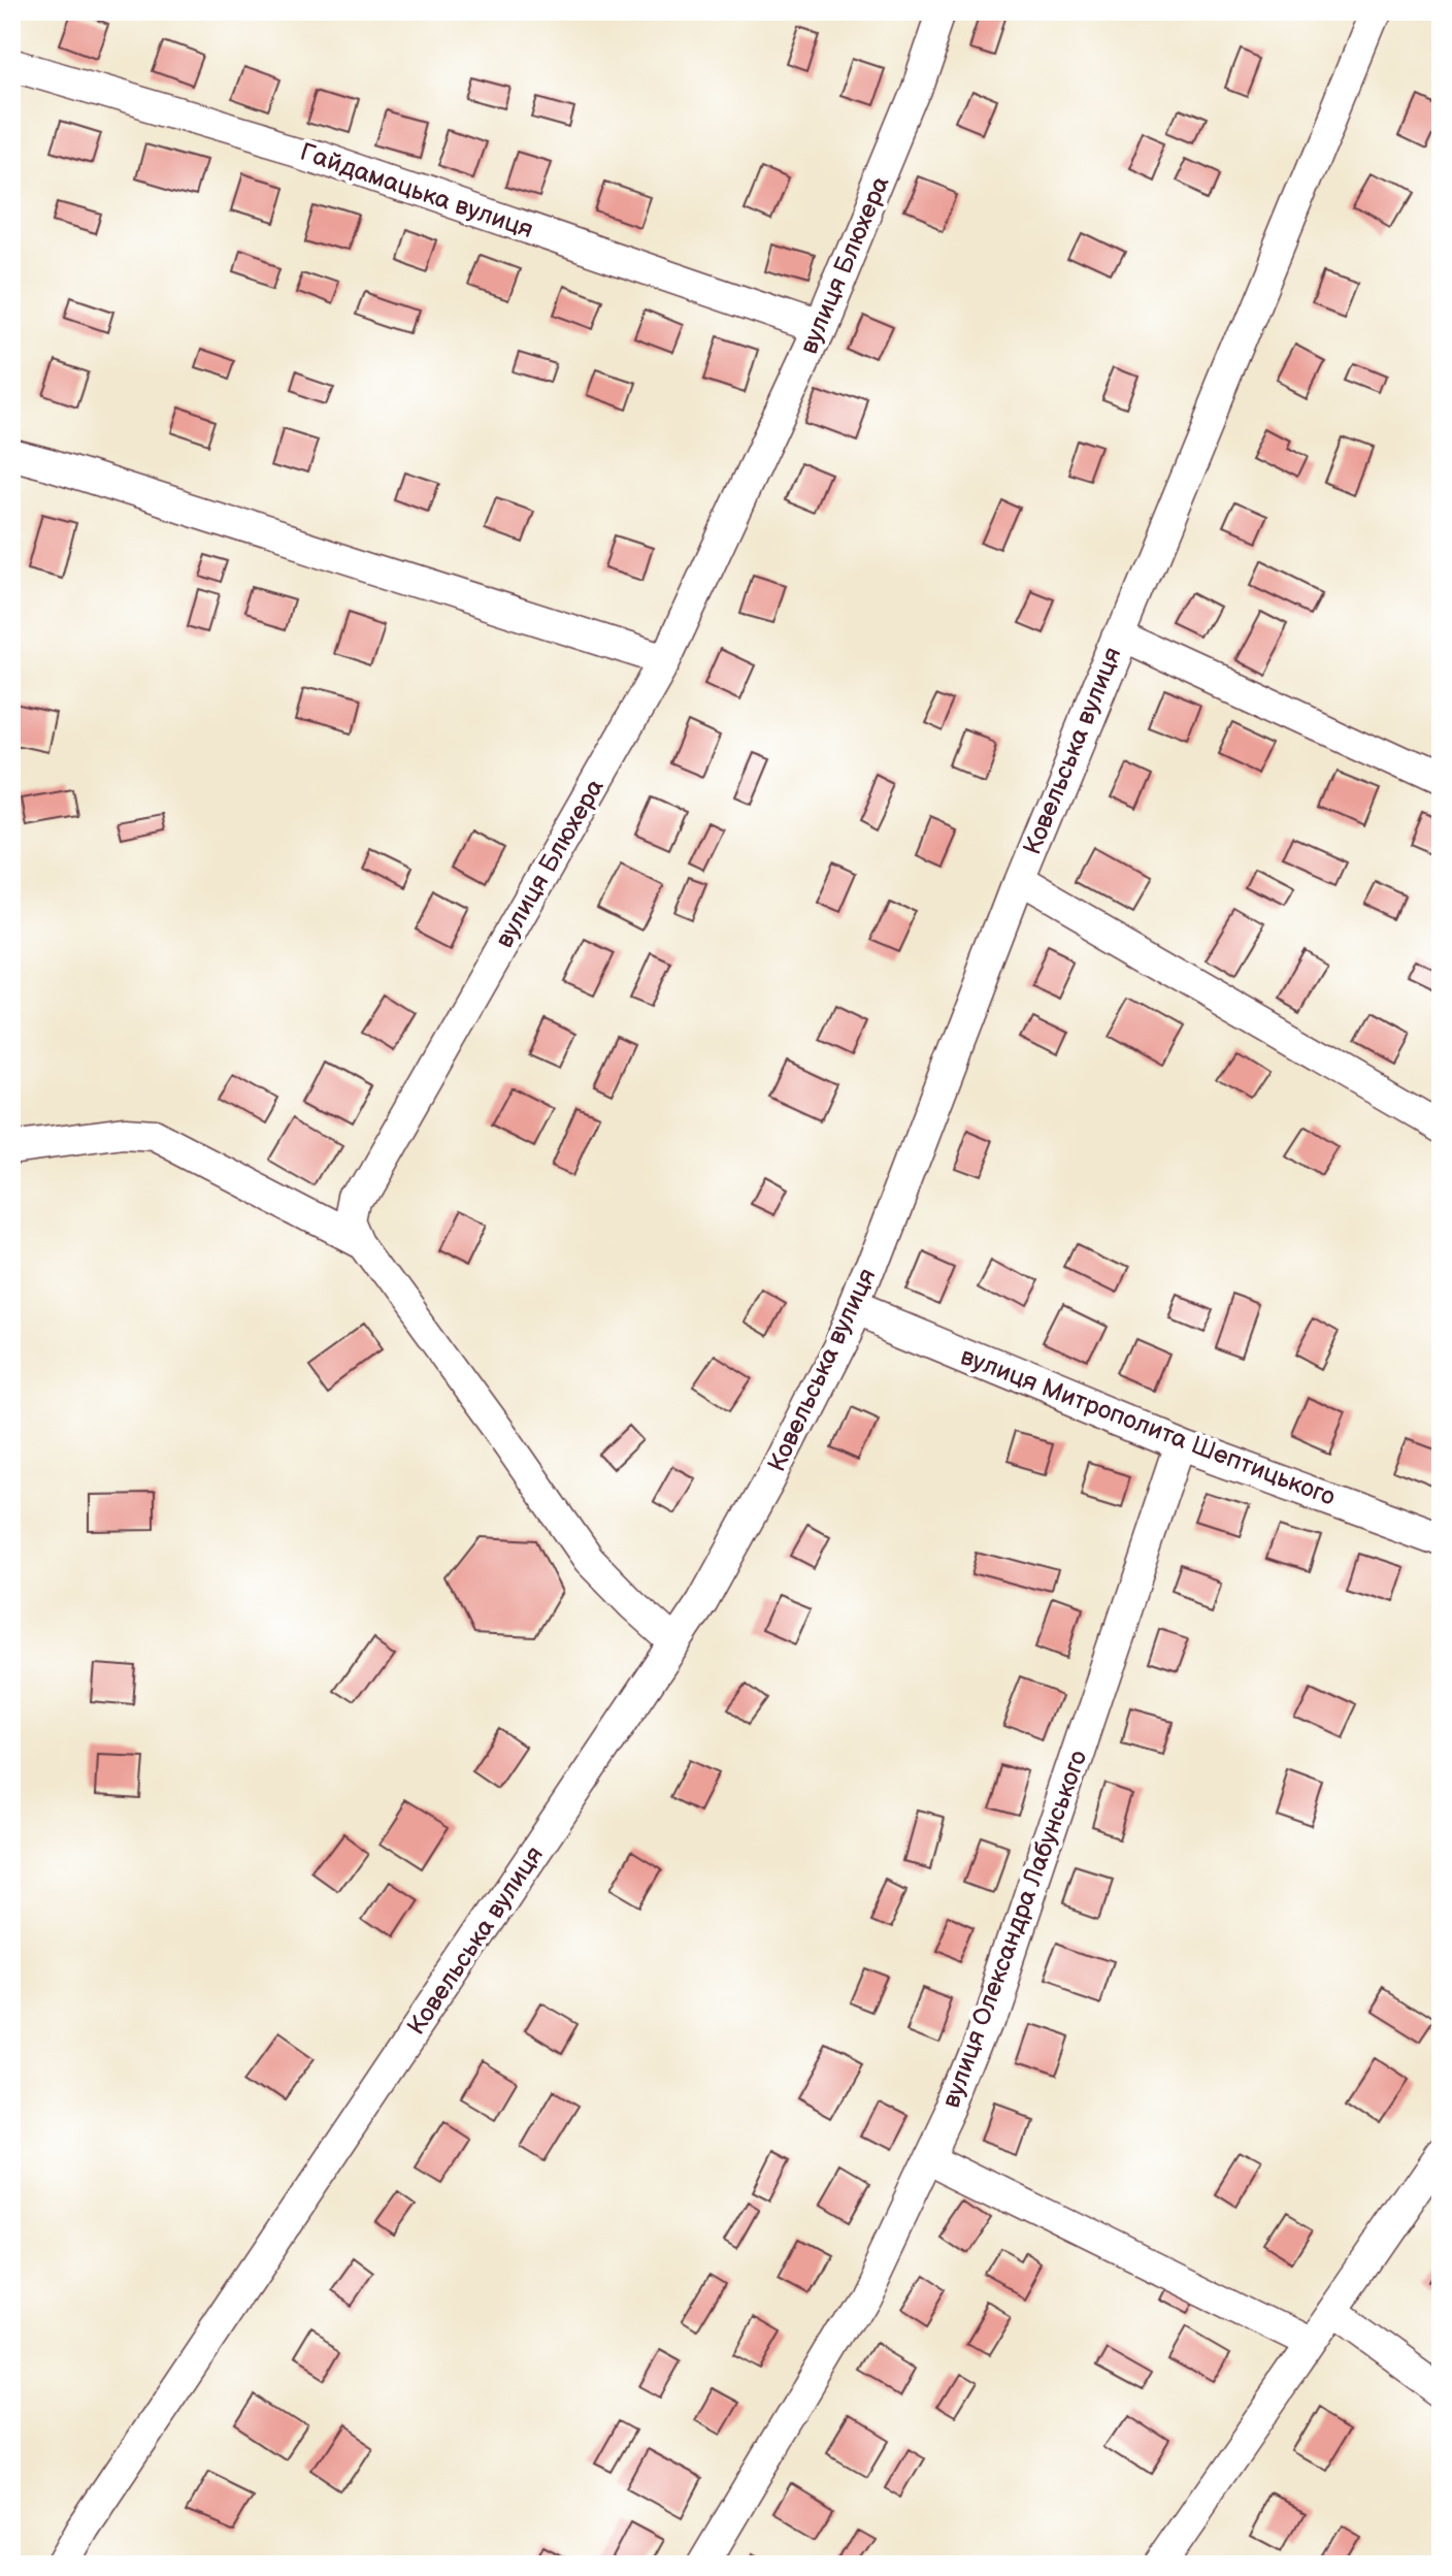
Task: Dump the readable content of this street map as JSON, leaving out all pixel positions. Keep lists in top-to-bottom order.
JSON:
{
  "streets": {
    "street": [
      "Гайдамацька вулиця",
      "вулиця Блюхера",
      "Ковельська вулиця",
      "вулиця Митрополита Шептицького",
      "вулиця Олександра Лабунського"
    ]
  },
  "crossings": [
    ["Гайдамацька вулиця", "вулиця Блюхера"],
    ["вулиця Блюхера", "Ковельська вулиця"],
    ["Ковельська вулиця", "вулиця Митрополита Шептицького"],
    ["вулиця Митрополита Шептицького", "вулиця Олександра Лабунського"]
  ]
}
